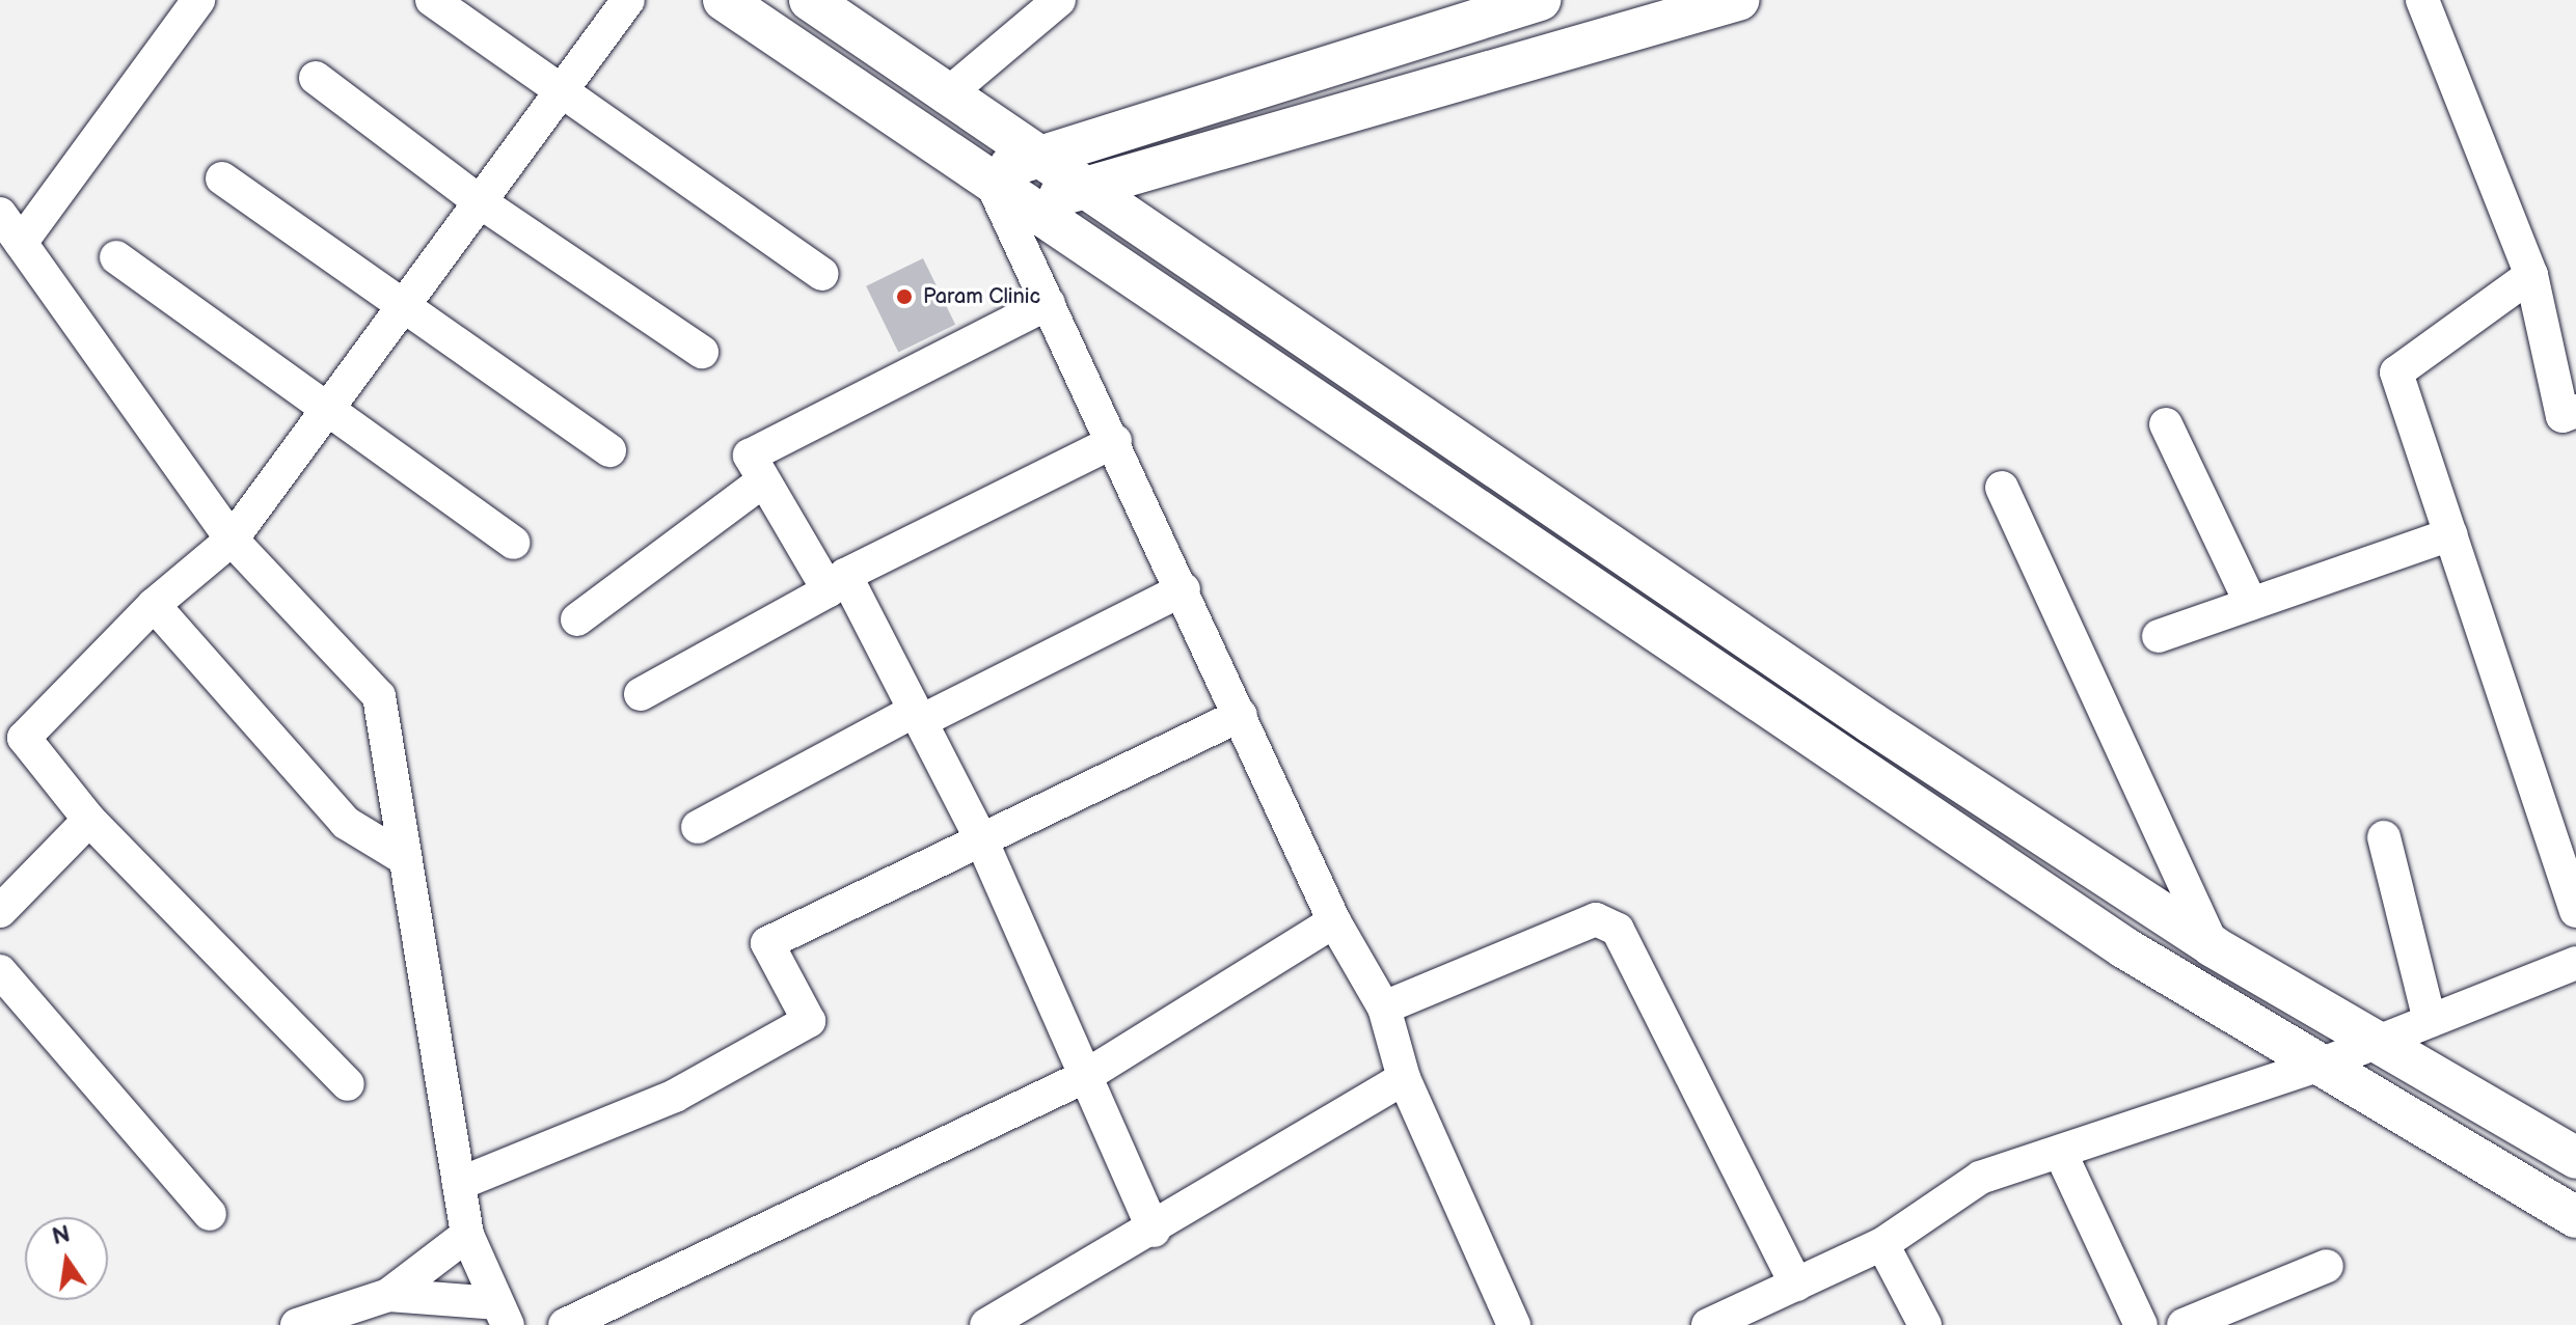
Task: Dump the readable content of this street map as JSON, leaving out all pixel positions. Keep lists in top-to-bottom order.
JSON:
{
  "places": ["Param Clinic"],
  "north": "top"
}
